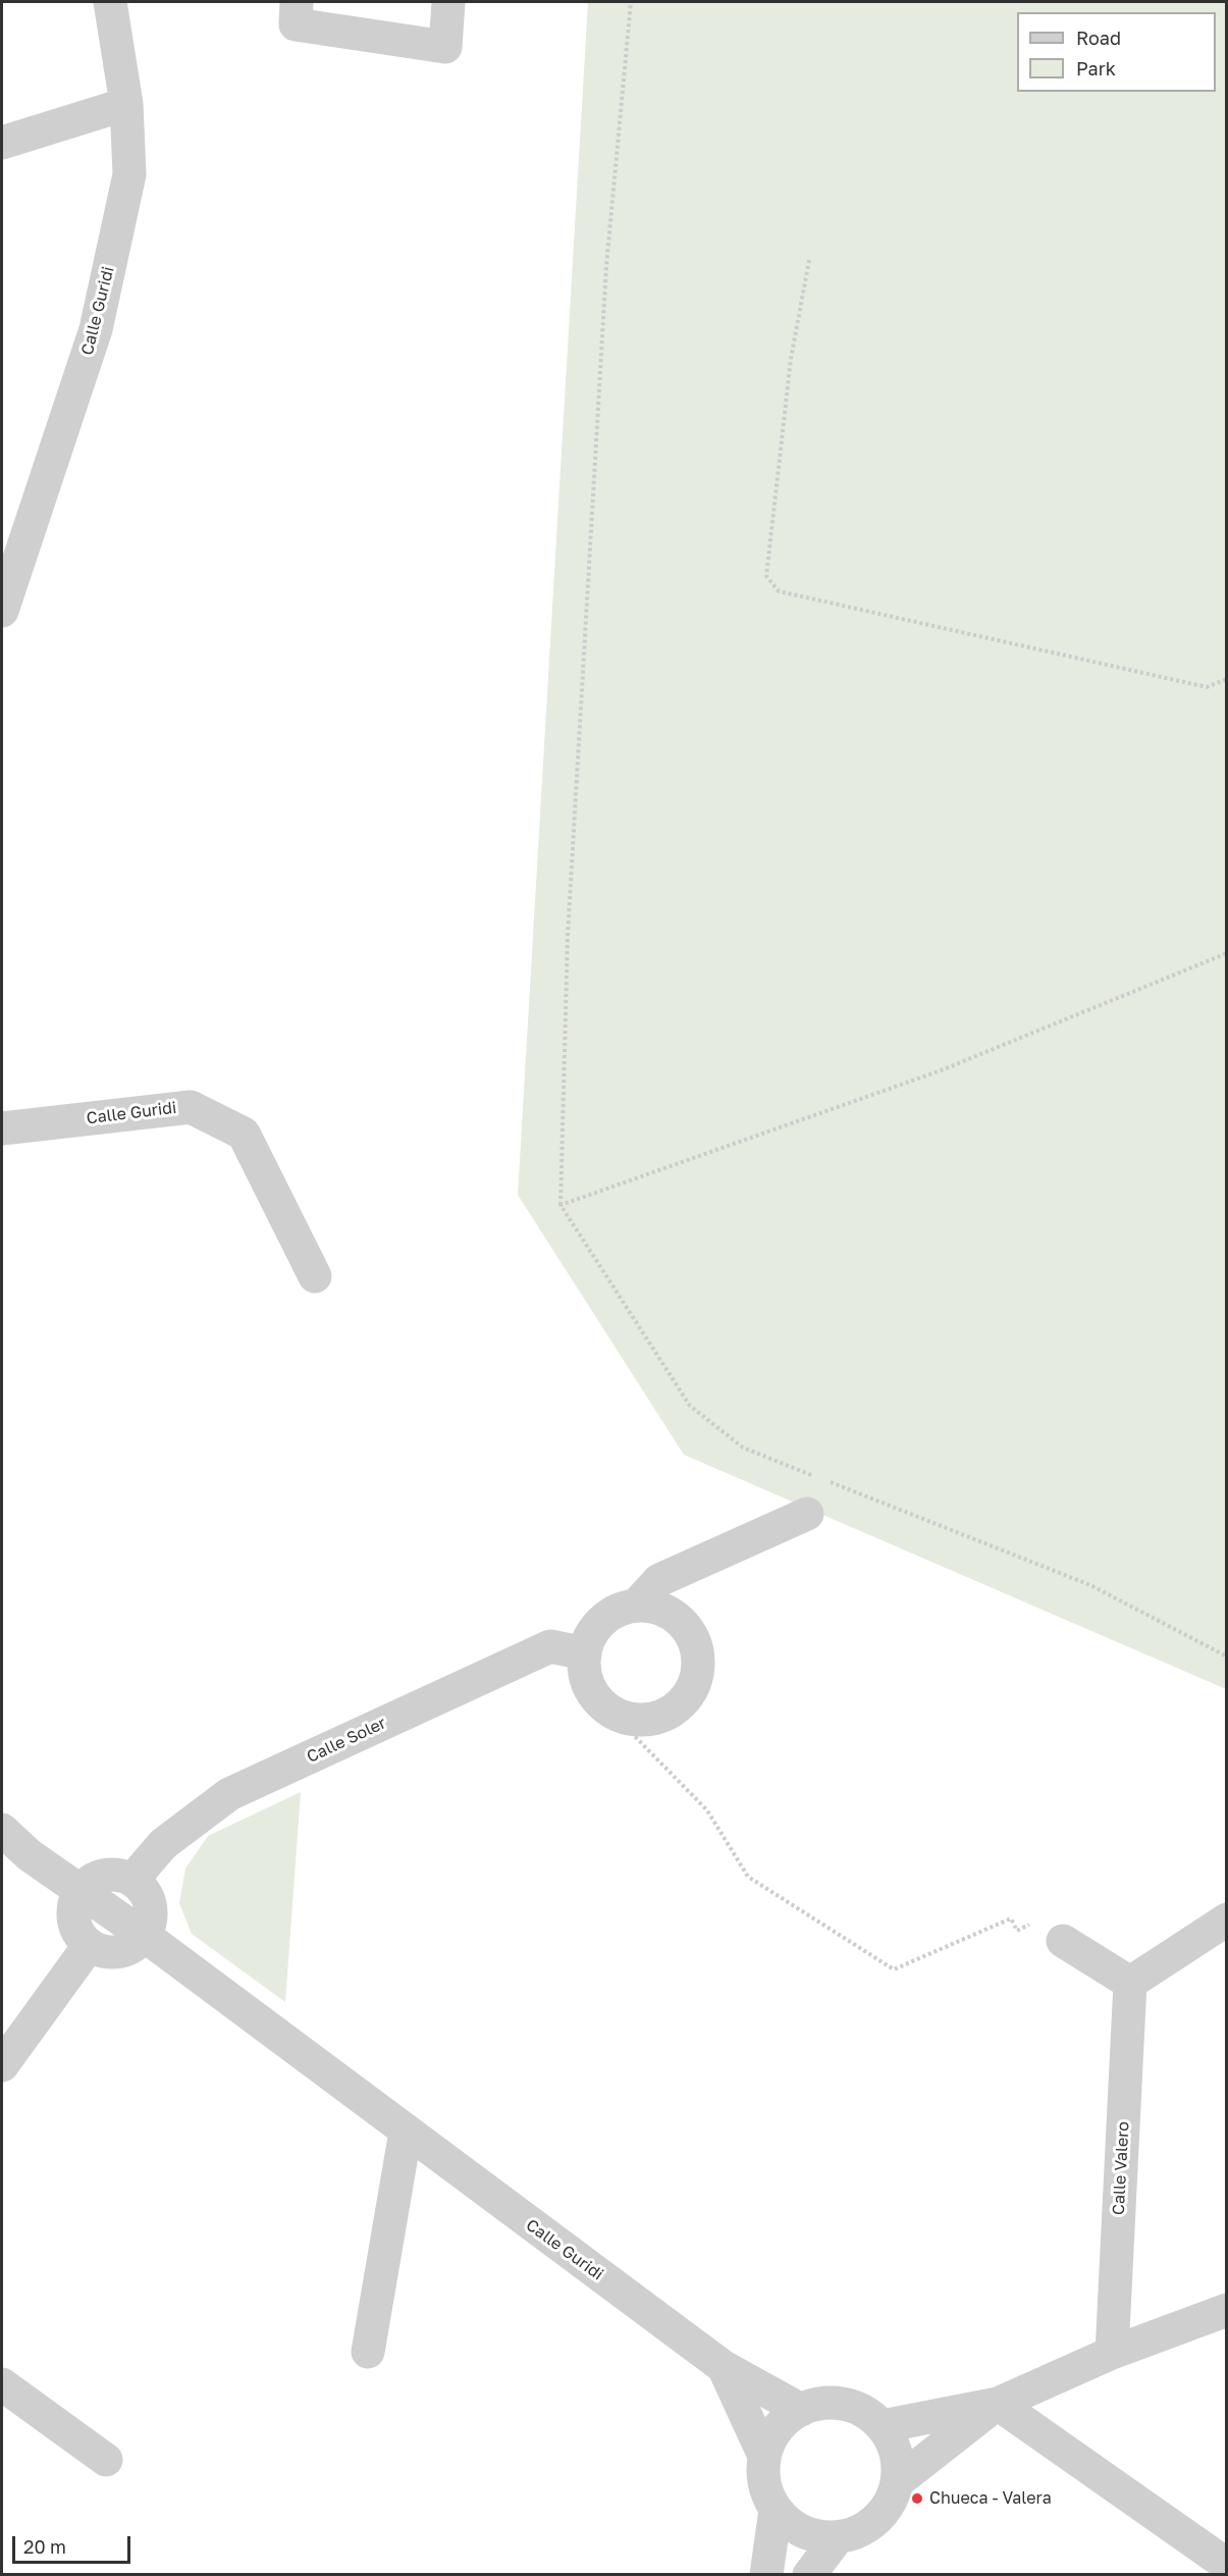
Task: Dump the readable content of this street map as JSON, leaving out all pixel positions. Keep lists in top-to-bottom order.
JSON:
{
  "streets": {
    "street": ["Calle Guridi", "Calle Soler", "Calle Valero"]
  },
  "places": ["Chueca - Valera"],
  "legend": ["Road", "Park"],
  "scale_bar": "20 m"
}
